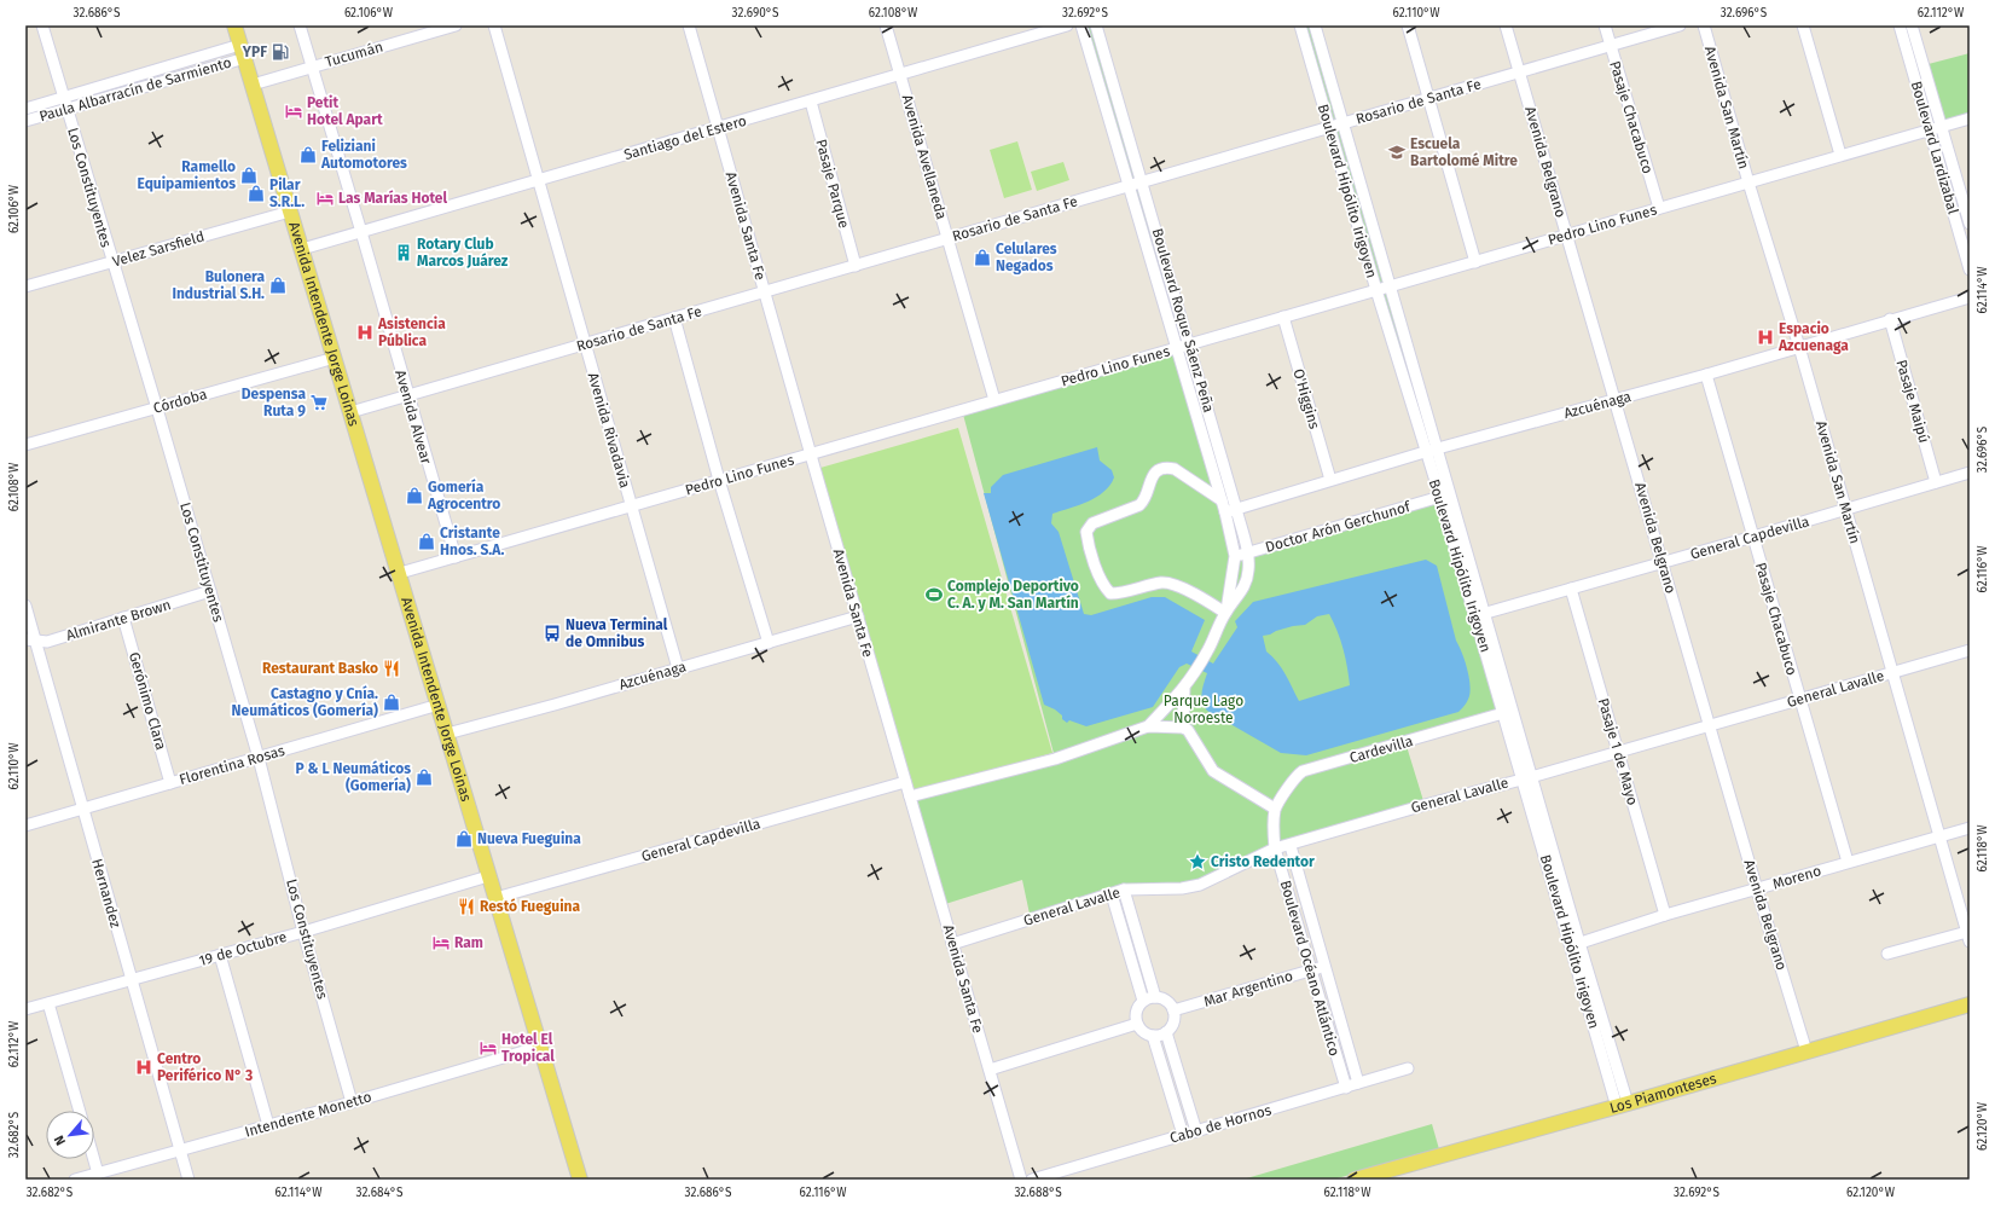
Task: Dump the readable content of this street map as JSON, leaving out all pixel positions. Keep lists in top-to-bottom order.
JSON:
{
  "streets": {
    "main road": ["Avenida Intendente Jorge Loinas", "Los Piamonteses"],
    "street": [
      "Tucumán",
      "Paula Albarracín de Sarmiento",
      "Rosario de Santa Fe",
      "Avenida San Martín",
      "Pasaje Chacabuco",
      "Santiago del Estero",
      "Boulevard Lardizabal",
      "Avenida Avellaneda",
      "Avenida Belgrano",
      "Pasaje Parque",
      "Los Constituyentes",
      "Boulevard Hipólito Irigoyen",
      "Pedro Lino Funes",
      "Avenida Santa Fe",
      "Velez Sarsfield",
      "Boulevard Roque Sáenz Peña",
      "O'Higgins",
      "Córdoba",
      "Pasaje Maipú",
      "Azcuénaga",
      "Avenida Alvear",
      "Avenida Rivadavia",
      "Doctor Arón Gerchunof",
      "General Capdevilla",
      "Almirante Brown",
      "General Lavalle",
      "Gerónimo Clara",
      "Cardevilla",
      "Pasaje 1 de Mayo",
      "Florentina Rosas",
      "Moreno",
      "Hernandez",
      "19 de Octubre",
      "Boulevard Océano Atlántico",
      "Mar Argentino",
      "Intendente Monetto",
      "Cabo de Hornos"
    ]
  },
  "crossings": [
    ["Tucumán", "Avenida Intendente Jorge Loinas"],
    ["Tucumán", "Avenida Alvear"],
    ["Paula Albarracín de Sarmiento", "Los Constituyentes"],
    ["Paula Albarracín de Sarmiento", "Avenida Intendente Jorge Loinas"],
    ["Rosario de Santa Fe", "Pasaje Chacabuco"],
    ["Rosario de Santa Fe", "Avenida Avellaneda"],
    ["Rosario de Santa Fe", "Avenida Belgrano"],
    ["Rosario de Santa Fe", "Pasaje Parque"],
    ["Rosario de Santa Fe", "Boulevard Hipólito Irigoyen"],
    ["Rosario de Santa Fe", "Avenida Santa Fe"],
    ["Rosario de Santa Fe", "Boulevard Roque Sáenz Peña"],
    ["Rosario de Santa Fe", "Avenida Intendente Jorge Loinas"],
    ["Rosario de Santa Fe", "Avenida Alvear"],
    ["Rosario de Santa Fe", "Avenida Rivadavia"],
    ["Avenida San Martín", "Pedro Lino Funes"],
    ["Avenida San Martín", "Azcuénaga"],
    ["Avenida San Martín", "General Capdevilla"],
    ["Avenida San Martín", "General Lavalle"],
    ["Avenida San Martín", "Moreno"],
    ["Pasaje Chacabuco", "Pedro Lino Funes"],
    ["Pasaje Chacabuco", "Azcuénaga"],
    ["Pasaje Chacabuco", "General Capdevilla"],
    ["Pasaje Chacabuco", "General Lavalle"],
    ["Pasaje Chacabuco", "Moreno"],
    ["Santiago del Estero", "Avenida Avellaneda"],
    ["Santiago del Estero", "Pasaje Parque"],
    ["Santiago del Estero", "Avenida Santa Fe"],
    ["Santiago del Estero", "Avenida Intendente Jorge Loinas"],
    ["Santiago del Estero", "Avenida Alvear"],
    ["Santiago del Estero", "Avenida Rivadavia"],
    ["Boulevard Lardizabal", "Pedro Lino Funes"],
    ["Avenida Avellaneda", "Pedro Lino Funes"],
    ["Avenida Belgrano", "Pedro Lino Funes"],
    ["Avenida Belgrano", "Azcuénaga"],
    ["Avenida Belgrano", "General Capdevilla"],
    ["Avenida Belgrano", "General Lavalle"],
    ["Avenida Belgrano", "Moreno"],
    ["Avenida Belgrano", "Los Piamonteses"],
    ["Los Constituyentes", "Velez Sarsfield"],
    ["Los Constituyentes", "Córdoba"],
    ["Los Constituyentes", "Almirante Brown"],
    ["Los Constituyentes", "Florentina Rosas"],
    ["Los Constituyentes", "19 de Octubre"],
    ["Los Constituyentes", "Intendente Monetto"],
    ["Boulevard Hipólito Irigoyen", "Pedro Lino Funes"],
    ["Boulevard Hipólito Irigoyen", "Azcuénaga"],
    ["Boulevard Hipólito Irigoyen", "Doctor Arón Gerchunof"],
    ["Boulevard Hipólito Irigoyen", "General Capdevilla"],
    ["Boulevard Hipólito Irigoyen", "General Lavalle"],
    ["Boulevard Hipólito Irigoyen", "Cardevilla"],
    ["Boulevard Hipólito Irigoyen", "Moreno"],
    ["Boulevard Hipólito Irigoyen", "Los Piamonteses"],
    ["Pedro Lino Funes", "Avenida Santa Fe"],
    ["Pedro Lino Funes", "Boulevard Roque Sáenz Peña"],
    ["Pedro Lino Funes", "Avenida Intendente Jorge Loinas"],
    ["Pedro Lino Funes", "O'Higgins"],
    ["Pedro Lino Funes", "Avenida Alvear"],
    ["Pedro Lino Funes", "Avenida Rivadavia"],
    ["Avenida Santa Fe", "Azcuénaga"],
    ["Avenida Santa Fe", "General Capdevilla"],
    ["Avenida Santa Fe", "General Lavalle"],
    ["Velez Sarsfield", "Avenida Intendente Jorge Loinas"],
    ["Boulevard Roque Sáenz Peña", "Azcuénaga"],
    ["Boulevard Roque Sáenz Peña", "Doctor Arón Gerchunof"],
    ["Avenida Intendente Jorge Loinas", "Córdoba"],
    ["Avenida Intendente Jorge Loinas", "Azcuénaga"],
    ["Avenida Intendente Jorge Loinas", "General Capdevilla"],
    ["Avenida Intendente Jorge Loinas", "Florentina Rosas"],
    ["Avenida Intendente Jorge Loinas", "19 de Octubre"],
    ["Avenida Intendente Jorge Loinas", "Intendente Monetto"],
    ["O'Higgins", "Azcuénaga"],
    ["Pasaje Maipú", "Azcuénaga"],
    ["Pasaje Maipú", "General Capdevilla"],
    ["Azcuénaga", "Avenida Rivadavia"],
    ["General Capdevilla", "Pasaje 1 de Mayo"],
    ["Almirante Brown", "Gerónimo Clara"],
    ["Almirante Brown", "Hernandez"],
    ["General Lavalle", "Pasaje 1 de Mayo"],
    ["General Lavalle", "Boulevard Océano Atlántico"],
    ["Gerónimo Clara", "Florentina Rosas"],
    ["Cardevilla", "Boulevard Océano Atlántico"],
    ["Pasaje 1 de Mayo", "Moreno"],
    ["Florentina Rosas", "Hernandez"],
    ["Hernandez", "19 de Octubre"],
    ["Hernandez", "Intendente Monetto"],
    ["Boulevard Océano Atlántico", "Mar Argentino"],
    ["Boulevard Océano Atlántico", "Cabo de Hornos"]
  ],
  "parks": ["Parque Lago Noroeste"],
  "places": {
    "fuel station": ["YPF"],
    "hotel": [
      "Petit Hotel Apart",
      "Las Marías Hotel",
      "Ram",
      "Hotel El Tropical"
    ],
    "school or university": ["Escuela Bartolomé Mitre"],
    "shop": [
      "Feliziani Automotores",
      "Ramello Equipamientos",
      "Pilar S.R.L.",
      "Celulares Negados",
      "Bulonera Industrial S.H.",
      "Gomería Agrocentro",
      "Cristante Hnos. S.A.",
      "Castagno y Cnía. Neumáticos (Gomería)",
      "P & L Neumáticos (Gomería)",
      "Nueva Fueguina"
    ],
    "building": ["Rotary Club Marcos Juárez"],
    "hospital": ["Asistencia Pública", "Espacio Azcuenaga", "Centro Periférico N° 3"],
    "supermarket": ["Despensa Ruta 9"],
    "sports": ["Complejo Deportivo C. A. y M. San Martín"],
    "bus stop": ["Nueva Terminal de Omnibus"],
    "restaurant": ["Restaurant Basko", "Restó Fueguina"],
    "place": ["Cristo Redentor"]
  },
  "north": "bottom left",
  "coordinates": [
    "32.686°S",
    "62.106°W",
    "32.690°S",
    "62.108°W",
    "32.692°S",
    "62.110°W",
    "32.696°S",
    "62.112°W",
    "62.114°W",
    "62.116°W",
    "62.118°W",
    "62.120°W",
    "32.682°S",
    "32.684°S",
    "32.688°S"
  ]
}
